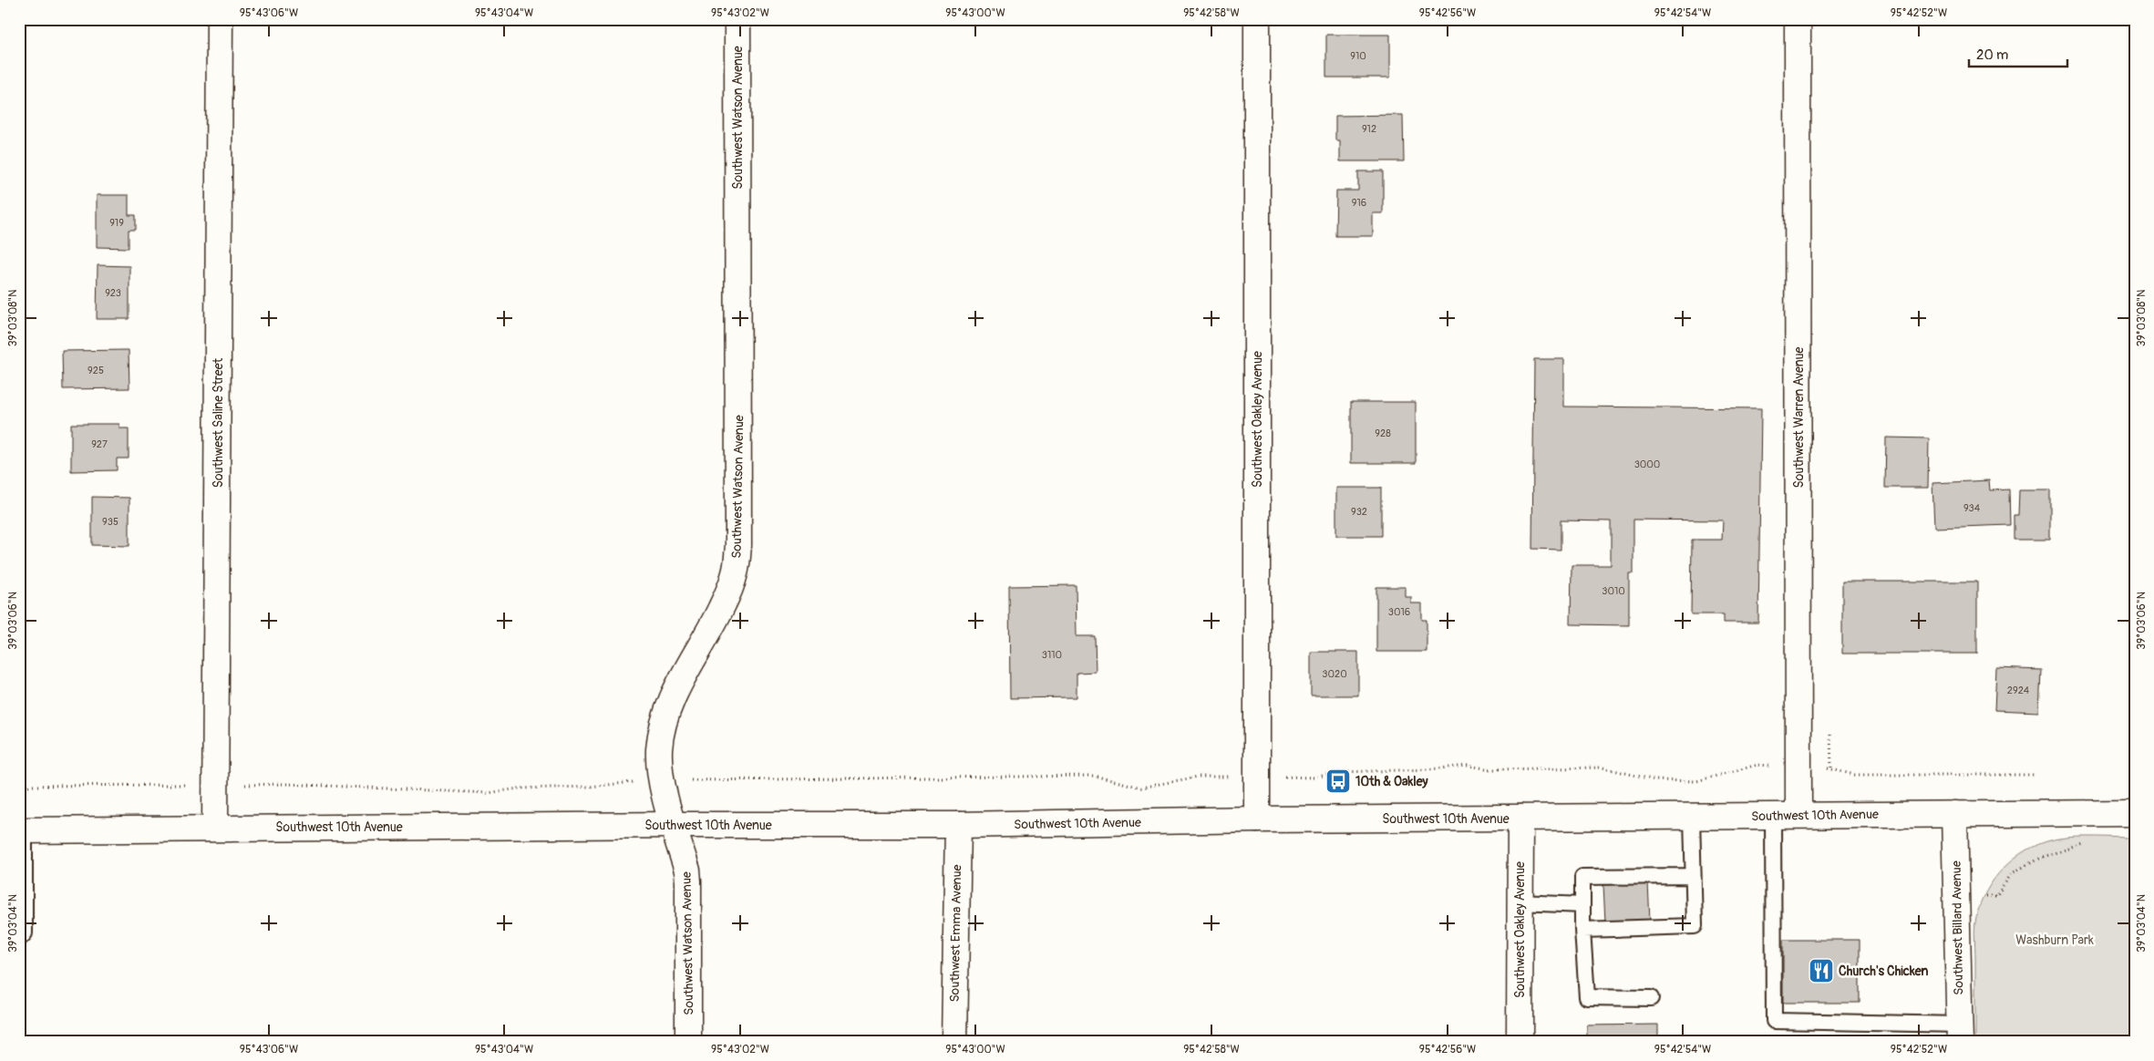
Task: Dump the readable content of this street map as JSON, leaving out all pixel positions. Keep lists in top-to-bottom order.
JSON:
{
  "streets": {
    "street": [
      "Southwest Watson Avenue",
      "Southwest Warren Avenue",
      "Southwest Oakley Avenue",
      "Southwest Saline Street",
      "Southwest 10th Avenue",
      "Southwest Billard Avenue",
      "Southwest Emma Avenue"
    ]
  },
  "crossings": [
    ["Southwest Watson Avenue", "Southwest 10th Avenue"],
    ["Southwest Warren Avenue", "Southwest 10th Avenue"],
    ["Southwest Oakley Avenue", "Southwest 10th Avenue"],
    ["Southwest Saline Street", "Southwest 10th Avenue"],
    ["Southwest 10th Avenue", "Southwest Billard Avenue"],
    ["Southwest 10th Avenue", "Southwest Emma Avenue"]
  ],
  "parks": ["Washburn Park"],
  "places": {
    "bus stop": ["10th & Oakley"],
    "restaurant": ["Church's Chicken"]
  },
  "house_numbers": [
    "910",
    "912",
    "916",
    "919",
    "923",
    "925",
    "928",
    "927",
    "3000",
    "934",
    "932",
    "935",
    "3010",
    "3016",
    "3110",
    "3020",
    "2924"
  ],
  "scale_bar": "20 m",
  "coordinates": [
    "95°43'06\"W",
    "95°43'04\"W",
    "95°43'02\"W",
    "95°43'00\"W",
    "95°42'58\"W",
    "95°42'56\"W",
    "95°42'54\"W",
    "95°42'52\"W",
    "39°03'08\"N",
    "39°03'06\"N",
    "39°03'04\"N"
  ]
}
